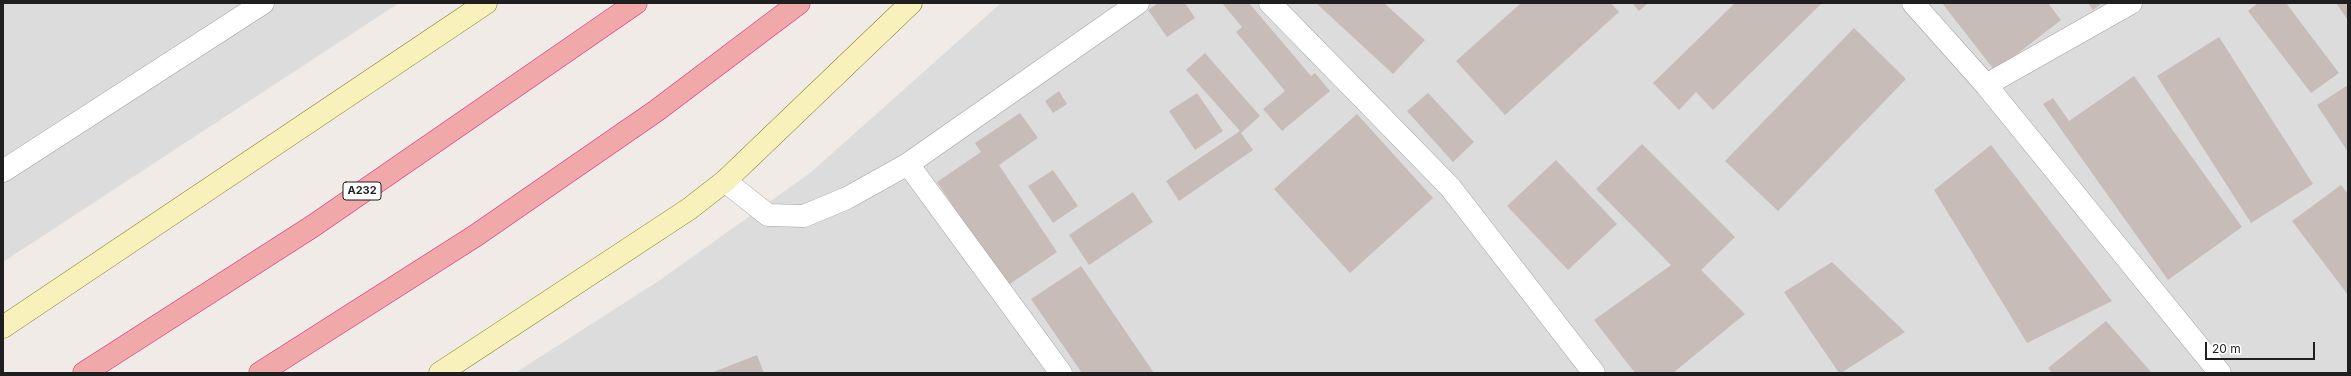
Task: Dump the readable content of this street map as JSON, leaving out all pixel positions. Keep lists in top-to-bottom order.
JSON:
{
  "streets": {
    "highway": ["A232"]
  },
  "scale_bar": "20 m"
}
